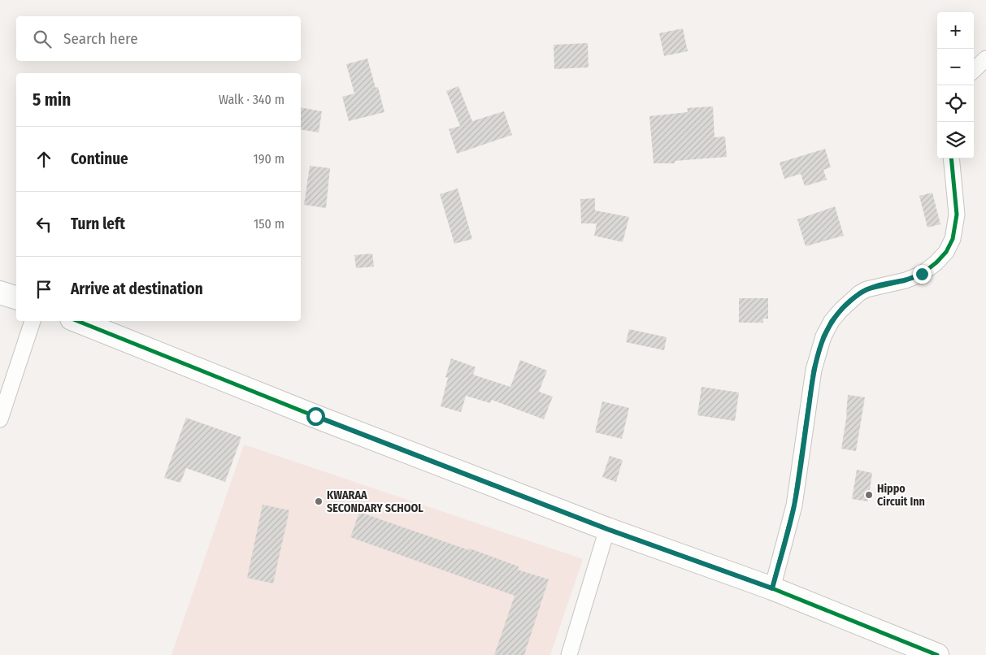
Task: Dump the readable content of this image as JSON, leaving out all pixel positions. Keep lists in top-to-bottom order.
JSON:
{
  "places": ["Hippo Circuit Inn", "KWARAA SECONDARY SCHOOL"],
  "page": {
    "map_buttons": ["+", "−"],
    "search": "Search here",
    "heading": ["5 min", "Walk · 340 m"],
    "list": [
      ["Continue", "190 m"],
      ["Turn left", "150 m"],
      "Arrive at destination"
    ]
  }
}
